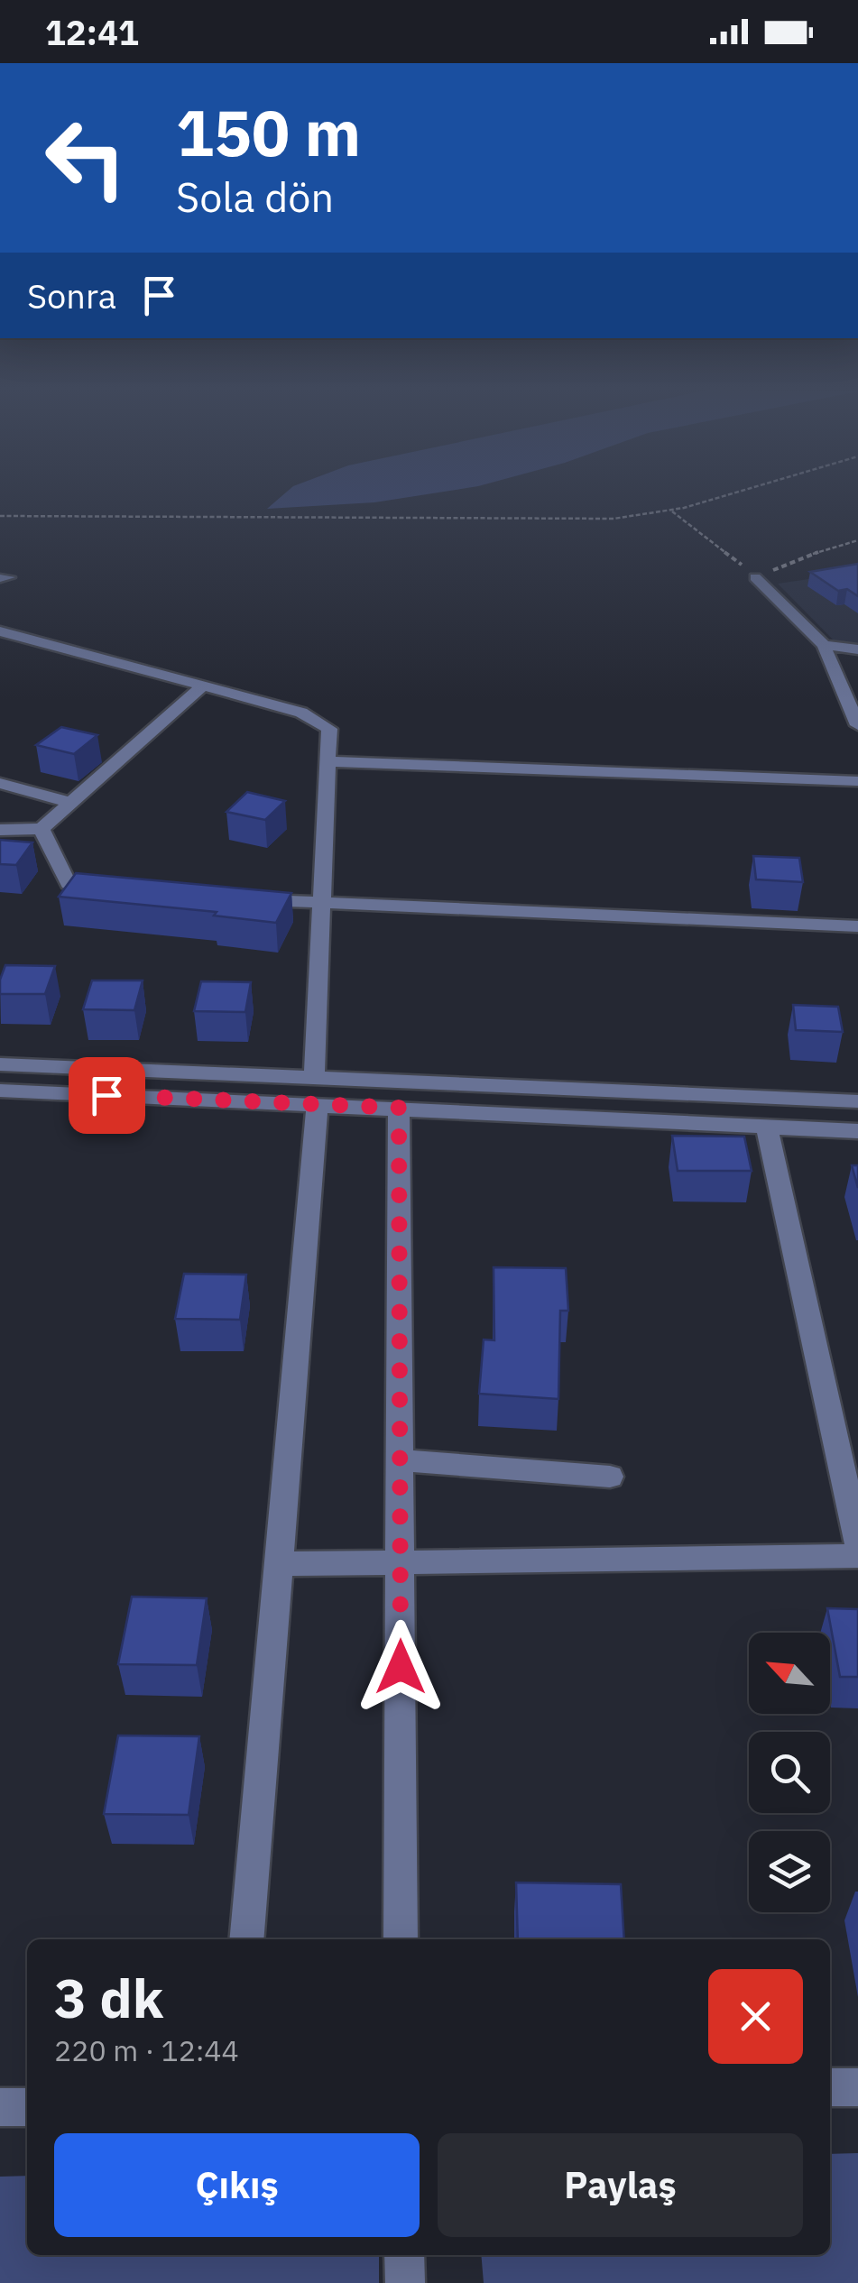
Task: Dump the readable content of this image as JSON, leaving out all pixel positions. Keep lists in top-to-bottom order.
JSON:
{
  "north": "top left",
  "page": {
    "status": "12:41",
    "turn": ["150 m", "Sola dön"],
    "then": "Sonra",
    "heading": ["3 dk", "220 m · 12:44"],
    "buttons": ["Çıkış", "Paylaş"]
  }
}
